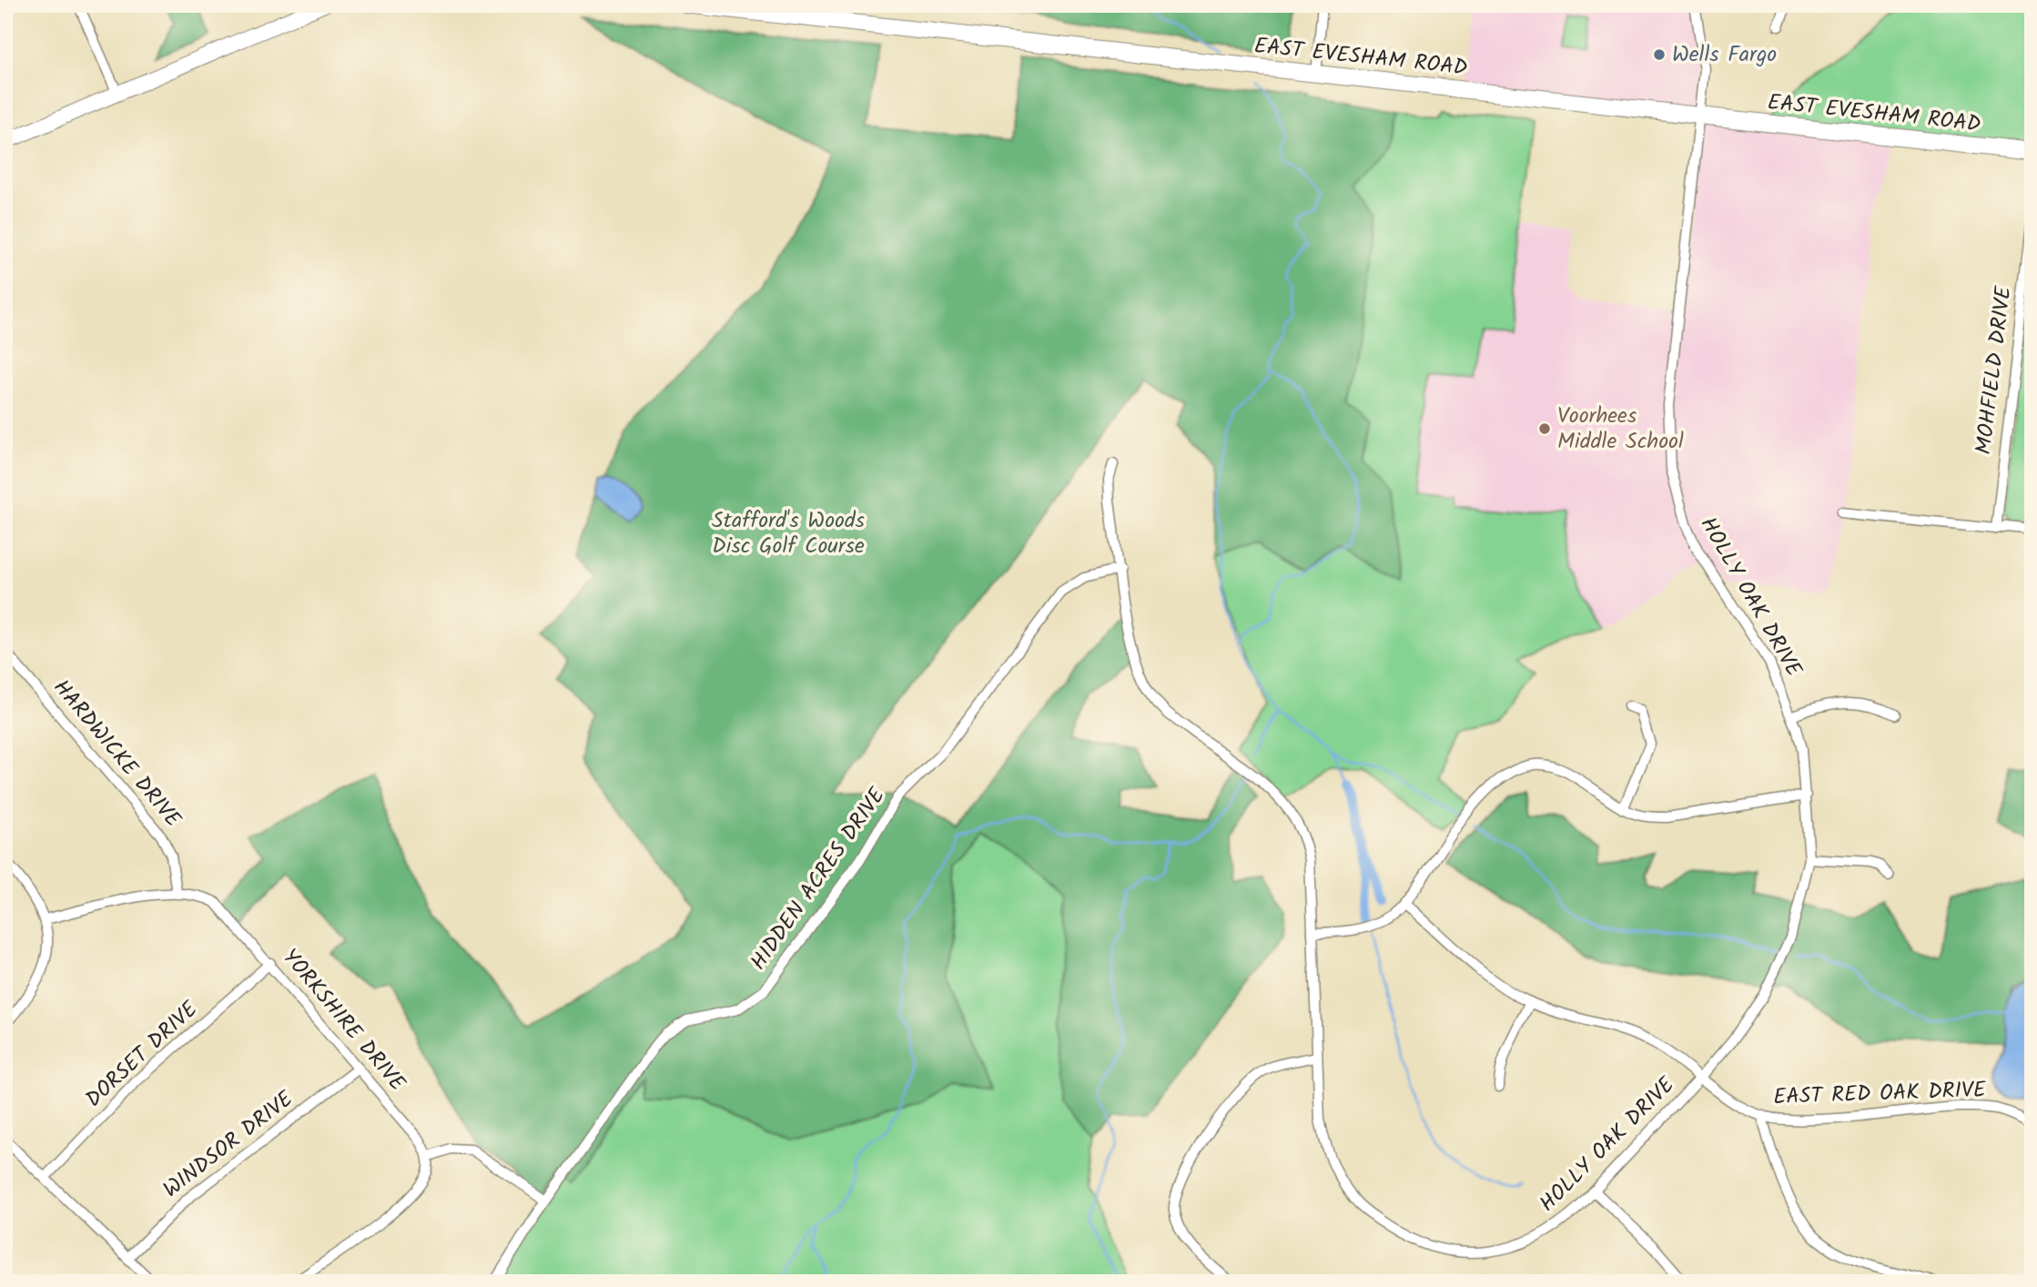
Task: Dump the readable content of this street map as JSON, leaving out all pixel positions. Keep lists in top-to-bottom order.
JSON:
{
  "streets": {
    "main road": ["EAST EVESHAM ROAD"],
    "street": [
      "MOHFIELD DRIVE",
      "HOLLY OAK DRIVE",
      "HARDWICKE DRIVE",
      "HIDDEN ACRES DRIVE",
      "YORKSHIRE DRIVE",
      "DORSET DRIVE",
      "EAST RED OAK DRIVE",
      "WINDSOR DRIVE"
    ]
  },
  "crossings": [
    ["EAST EVESHAM ROAD", "HOLLY OAK DRIVE"],
    ["HOLLY OAK DRIVE", "HIDDEN ACRES DRIVE"],
    ["HOLLY OAK DRIVE", "EAST RED OAK DRIVE"],
    ["HARDWICKE DRIVE", "YORKSHIRE DRIVE"],
    ["YORKSHIRE DRIVE", "DORSET DRIVE"],
    ["YORKSHIRE DRIVE", "WINDSOR DRIVE"]
  ],
  "parks": ["Stafford's Woods Disc Golf Course"],
  "places": ["Wells Fargo", "Voorhees Middle School"]
}
